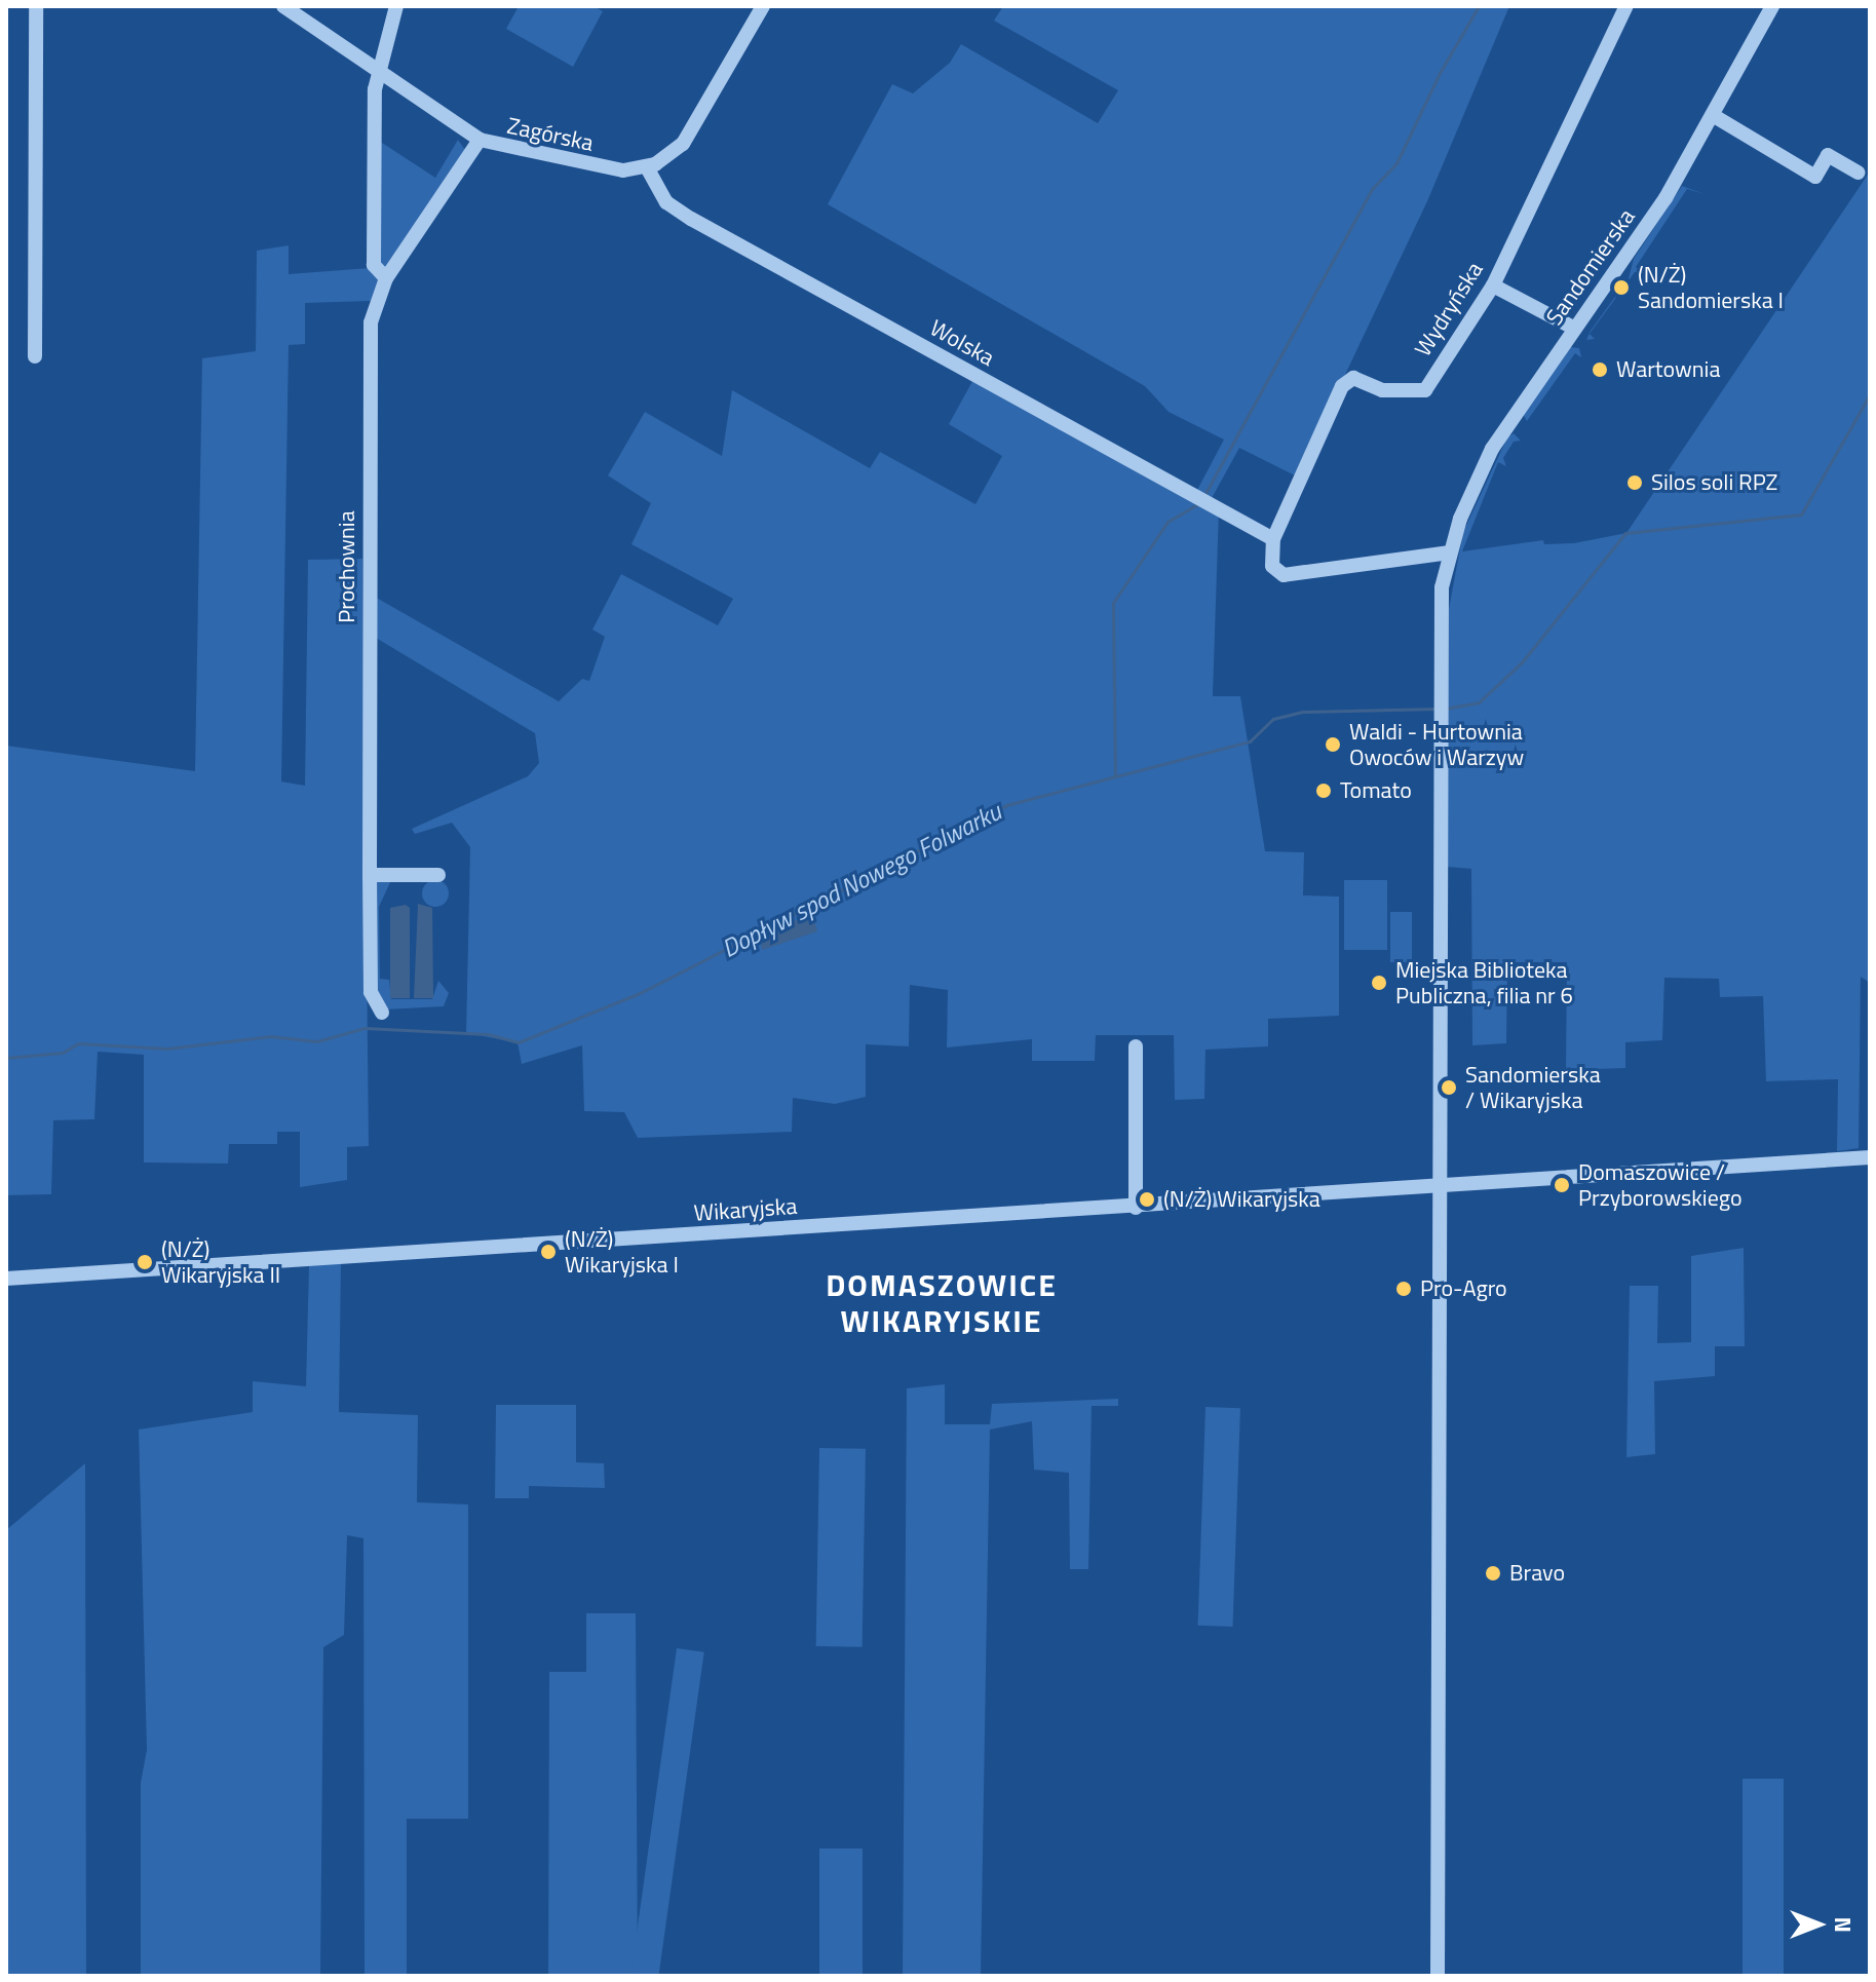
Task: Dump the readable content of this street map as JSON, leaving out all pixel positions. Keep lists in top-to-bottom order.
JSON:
{
  "streets": {
    "street": [
      "Zagórska",
      "Sandomierska",
      "Wydryńska",
      "Wolska",
      "Prochownia",
      "Wikaryjska"
    ]
  },
  "crossings": [
    ["Zagórska", "Wolska"],
    ["Zagórska", "Prochownia"],
    ["Sandomierska", "Wikaryjska"],
    ["Wydryńska", "Wolska"]
  ],
  "districts": ["DOMASZOWICE WIKARYJSKIE"],
  "water": ["Dopływ spod Nowego Folwarku"],
  "places": [
    "(N/Ż) Sandomierska I",
    "Wartownia",
    "Silos soli RPZ",
    "Waldi - Hurtownia Owoców i Warzyw",
    "Tomato",
    "Miejska Biblioteka Publiczna, filia nr 6",
    "Sandomierska / Wikaryjska",
    "Domaszowice / Przyborowskiego",
    "(N/Ż) Wikaryjska",
    "(N/Ż) Wikaryjska I",
    "(N/Ż) Wikaryjska II",
    "Pro-Agro",
    "Bravo"
  ],
  "north": "right"
}
